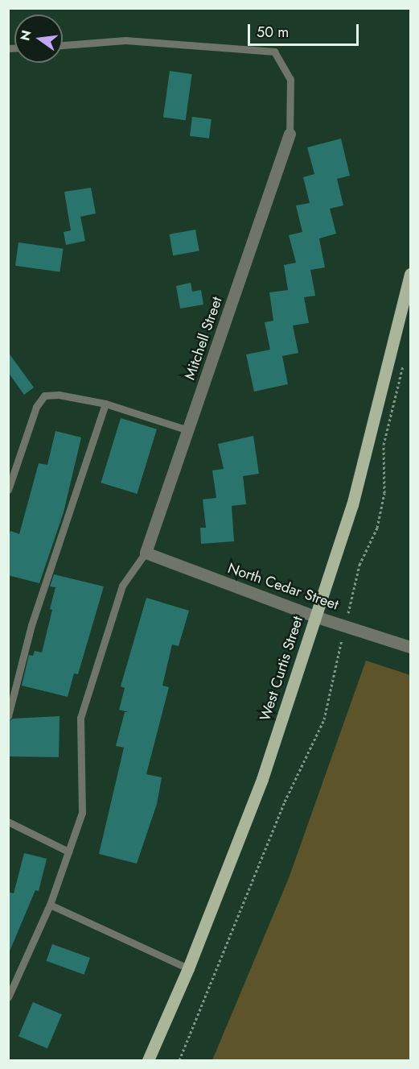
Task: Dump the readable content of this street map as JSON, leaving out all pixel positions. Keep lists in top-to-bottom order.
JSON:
{
  "streets": {
    "main road": ["West Curtis Street"],
    "street": ["Mitchell Street", "North Cedar Street"]
  },
  "crossings": [
    ["Mitchell Street", "North Cedar Street"],
    ["North Cedar Street", "West Curtis Street"]
  ],
  "scale_bar": "50 m",
  "north": "left"
}
